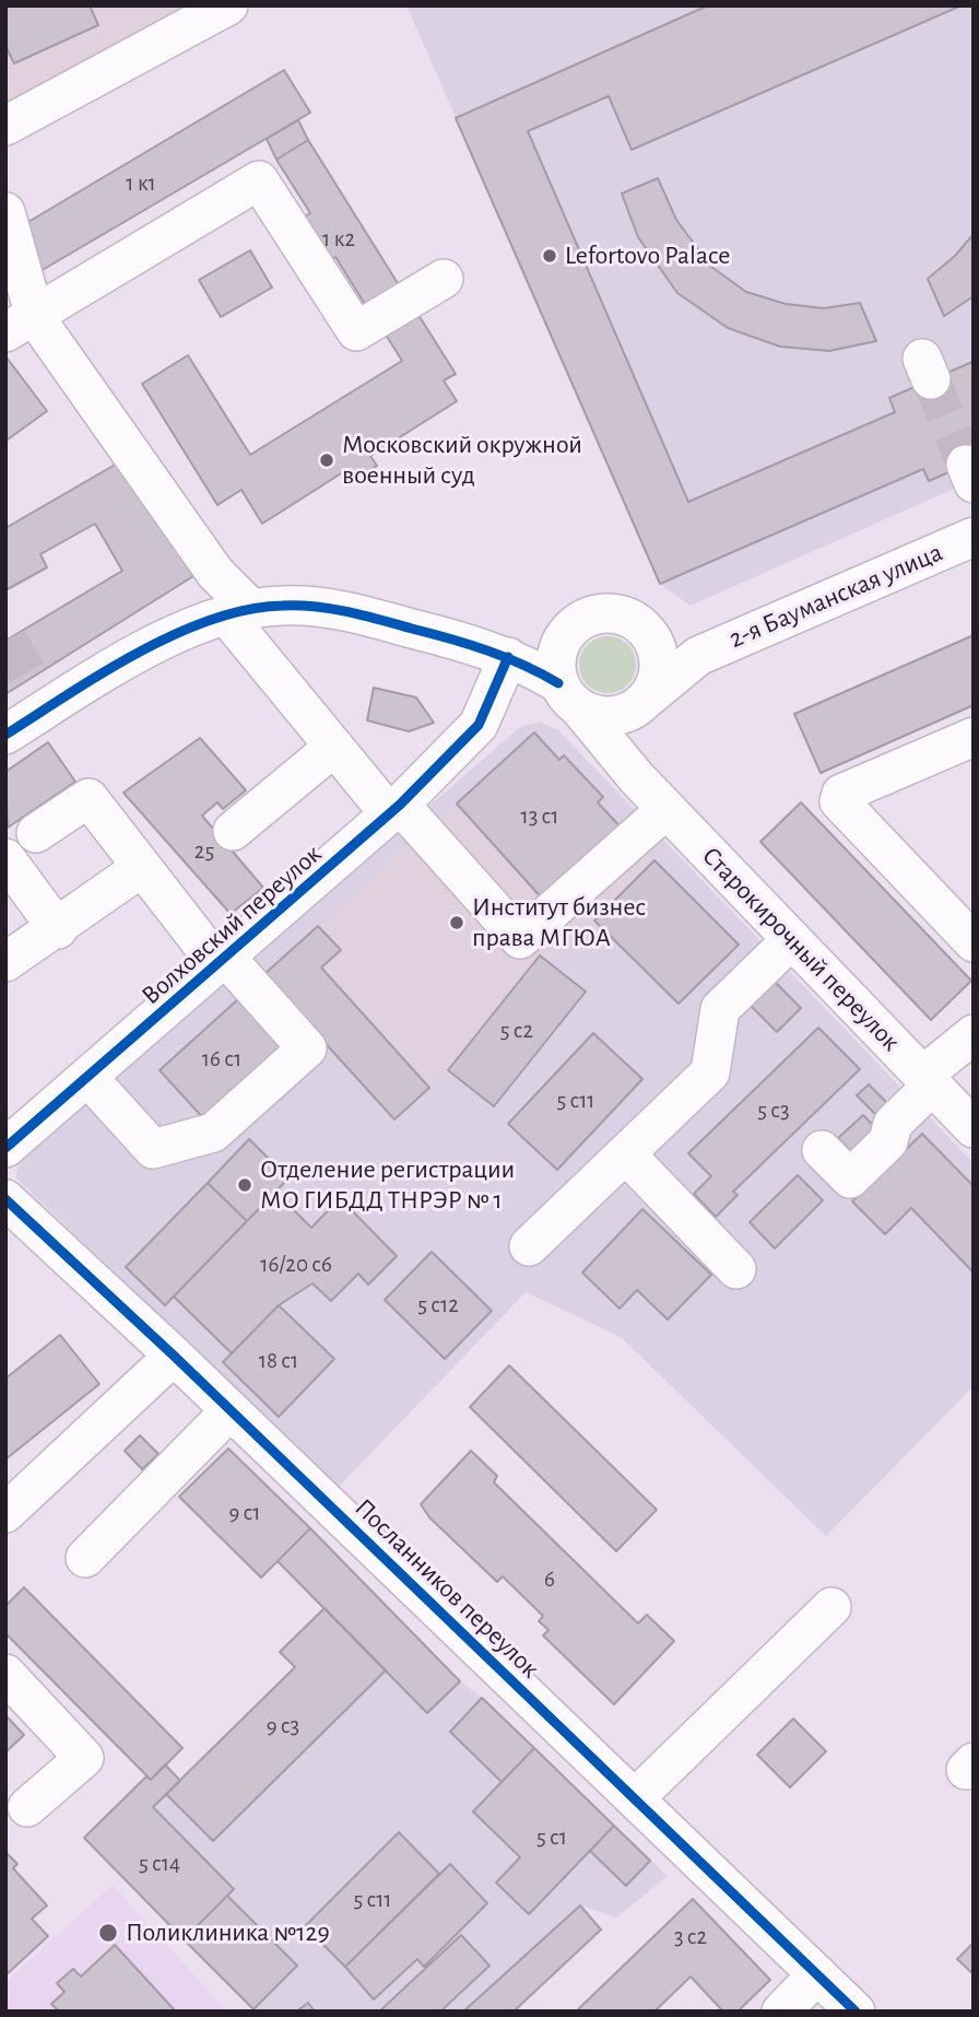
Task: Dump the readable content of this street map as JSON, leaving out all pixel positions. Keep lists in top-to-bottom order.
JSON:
{
  "streets": {
    "street": [
      "2-я Бауманская улица",
      "Волховский переулок",
      "Старокирочный переулок",
      "Посланников переулок"
    ]
  },
  "crossings": [
    ["2-я Бауманская улица", "Старокирочный переулок"]
  ],
  "places": [
    "Lefortovo Palace",
    "Московский окружной военный суд",
    "Институт бизнес права МГЮА",
    "Отделение регистрации МО ГИБДД ТНРЭР № 1",
    "Поликлиника №129"
  ],
  "house_numbers": [
    "1 к1",
    "1 к2",
    "13 с1",
    "25",
    "5 с2",
    "16 с1",
    "5 с11",
    "5 с3",
    "16/20 с6",
    "5 с12",
    "18 с1",
    "9 с1",
    "6",
    "9 с3",
    "5 с1",
    "5 с14",
    "5 с11",
    "3 с2"
  ]
}
